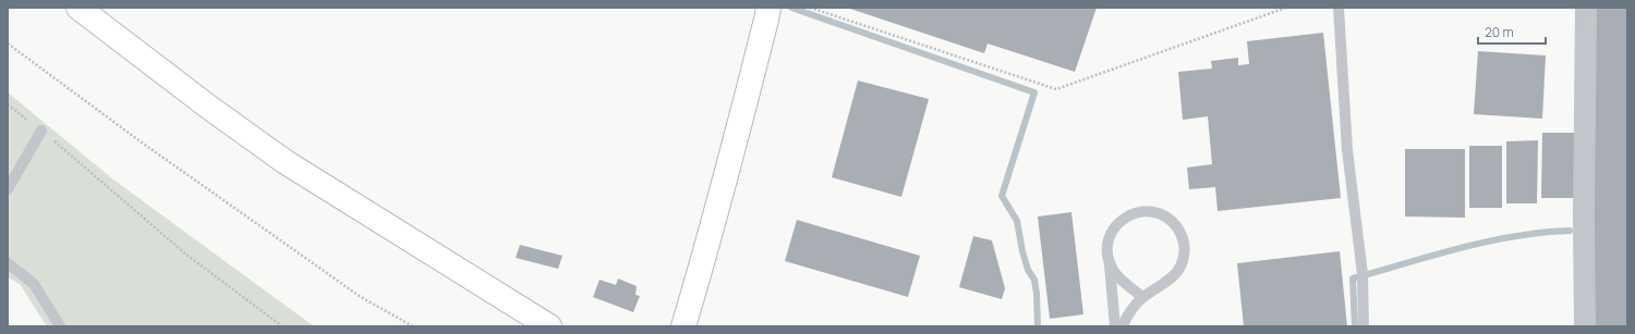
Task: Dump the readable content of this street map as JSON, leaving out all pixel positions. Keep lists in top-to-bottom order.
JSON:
{
  "scale_bar": "20 m"
}
